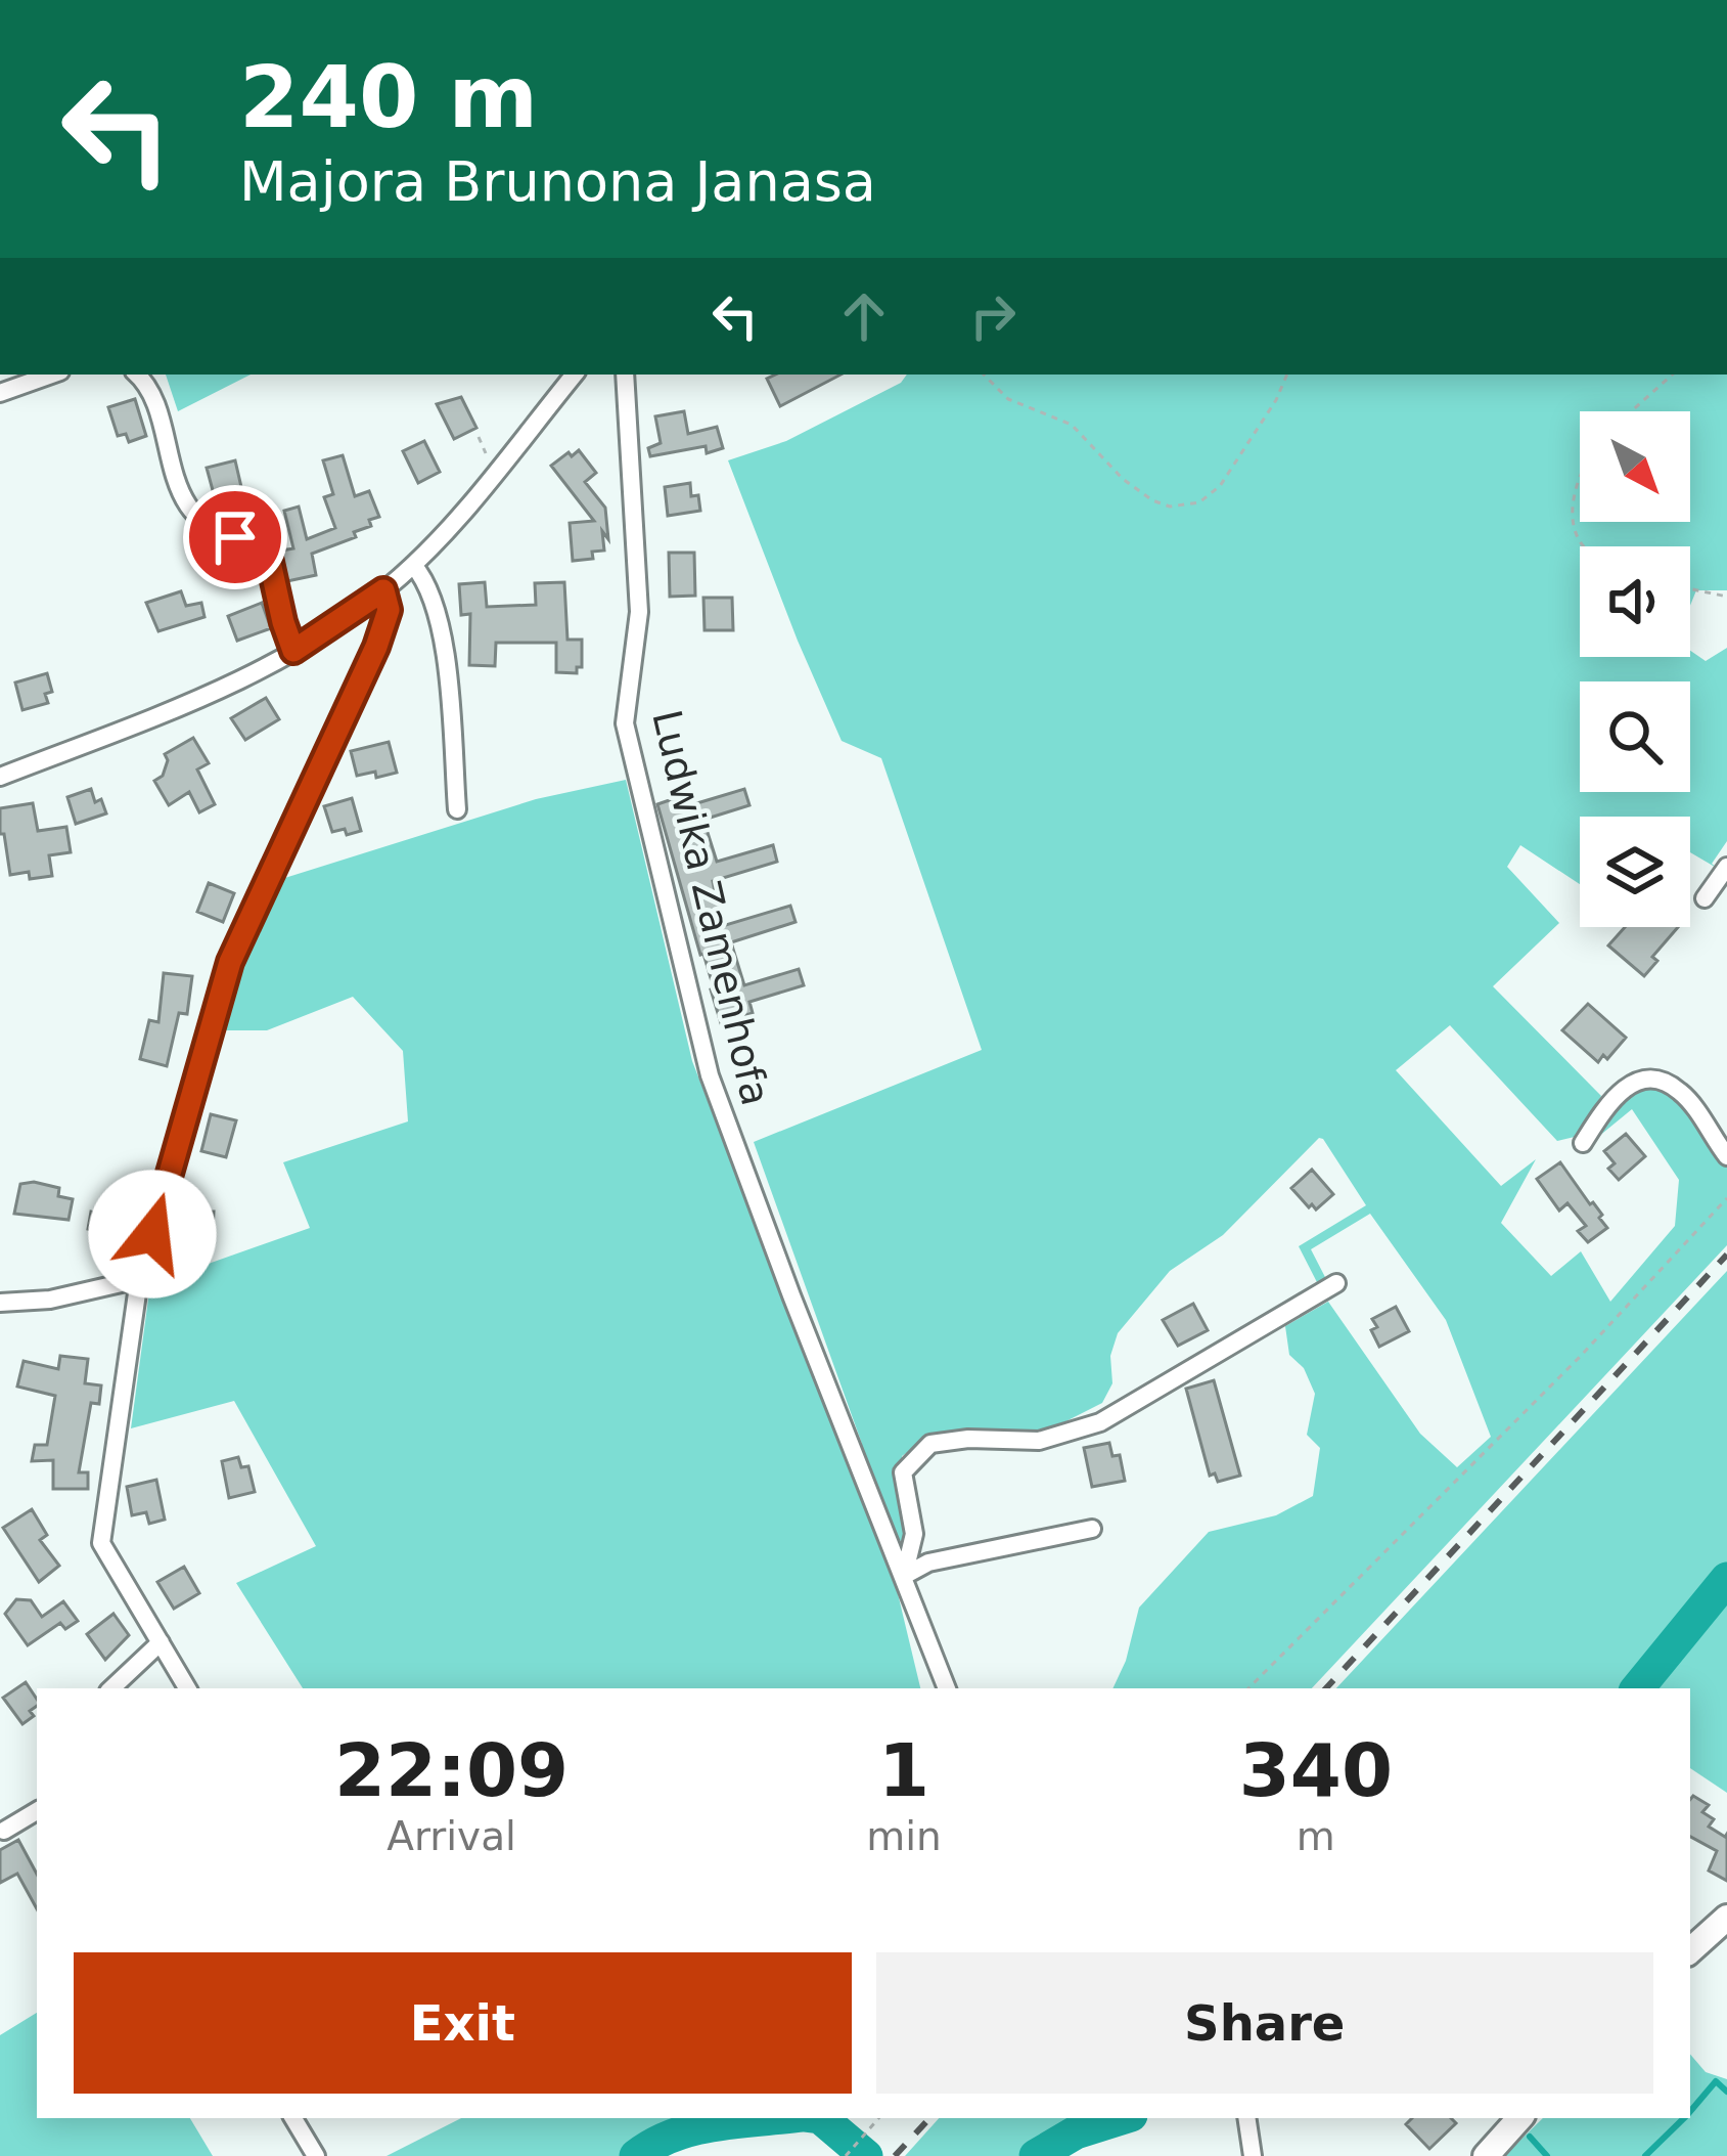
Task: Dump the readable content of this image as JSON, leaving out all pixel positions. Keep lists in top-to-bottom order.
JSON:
{
  "streets": {
    "street": ["Ludwika Zamenhofa"]
  },
  "north": "bottom right",
  "page": {
    "turn": ["240 m", "Majora Brunona Janasa"],
    "eta": [
      "22:09",
      "Arrival",
      "1",
      "min",
      "340",
      "m"
    ],
    "buttons": ["Exit", "Share"]
  }
}
